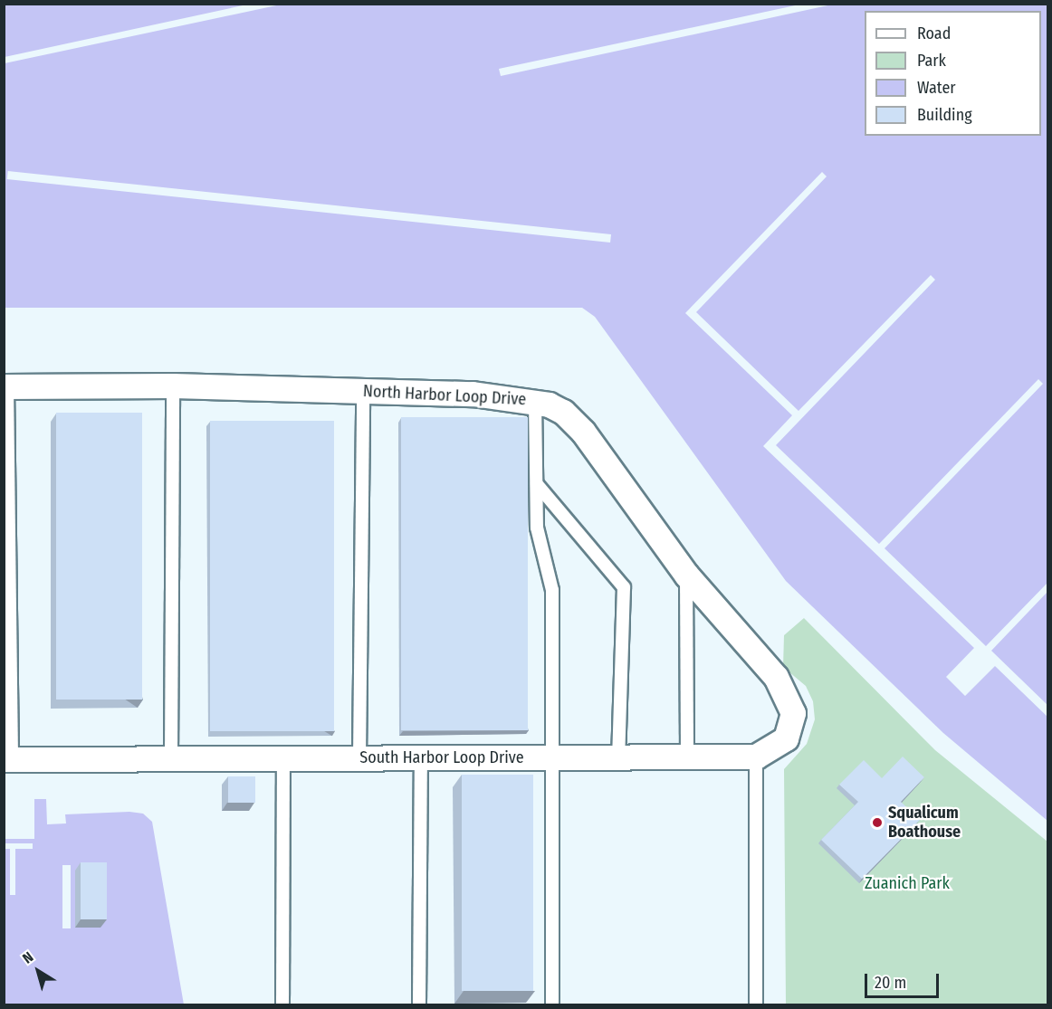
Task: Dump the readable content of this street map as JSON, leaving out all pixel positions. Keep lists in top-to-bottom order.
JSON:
{
  "streets": {
    "street": ["North Harbor Loop Drive", "South Harbor Loop Drive"]
  },
  "crossings": [
    ["North Harbor Loop Drive", "South Harbor Loop Drive"]
  ],
  "parks": ["Zuanich Park"],
  "places": ["Squalicum Boathouse"],
  "legend": [
    "Road",
    "Park",
    "Water",
    "Building"
  ],
  "scale_bar": "20 m",
  "north": "top left"
}
